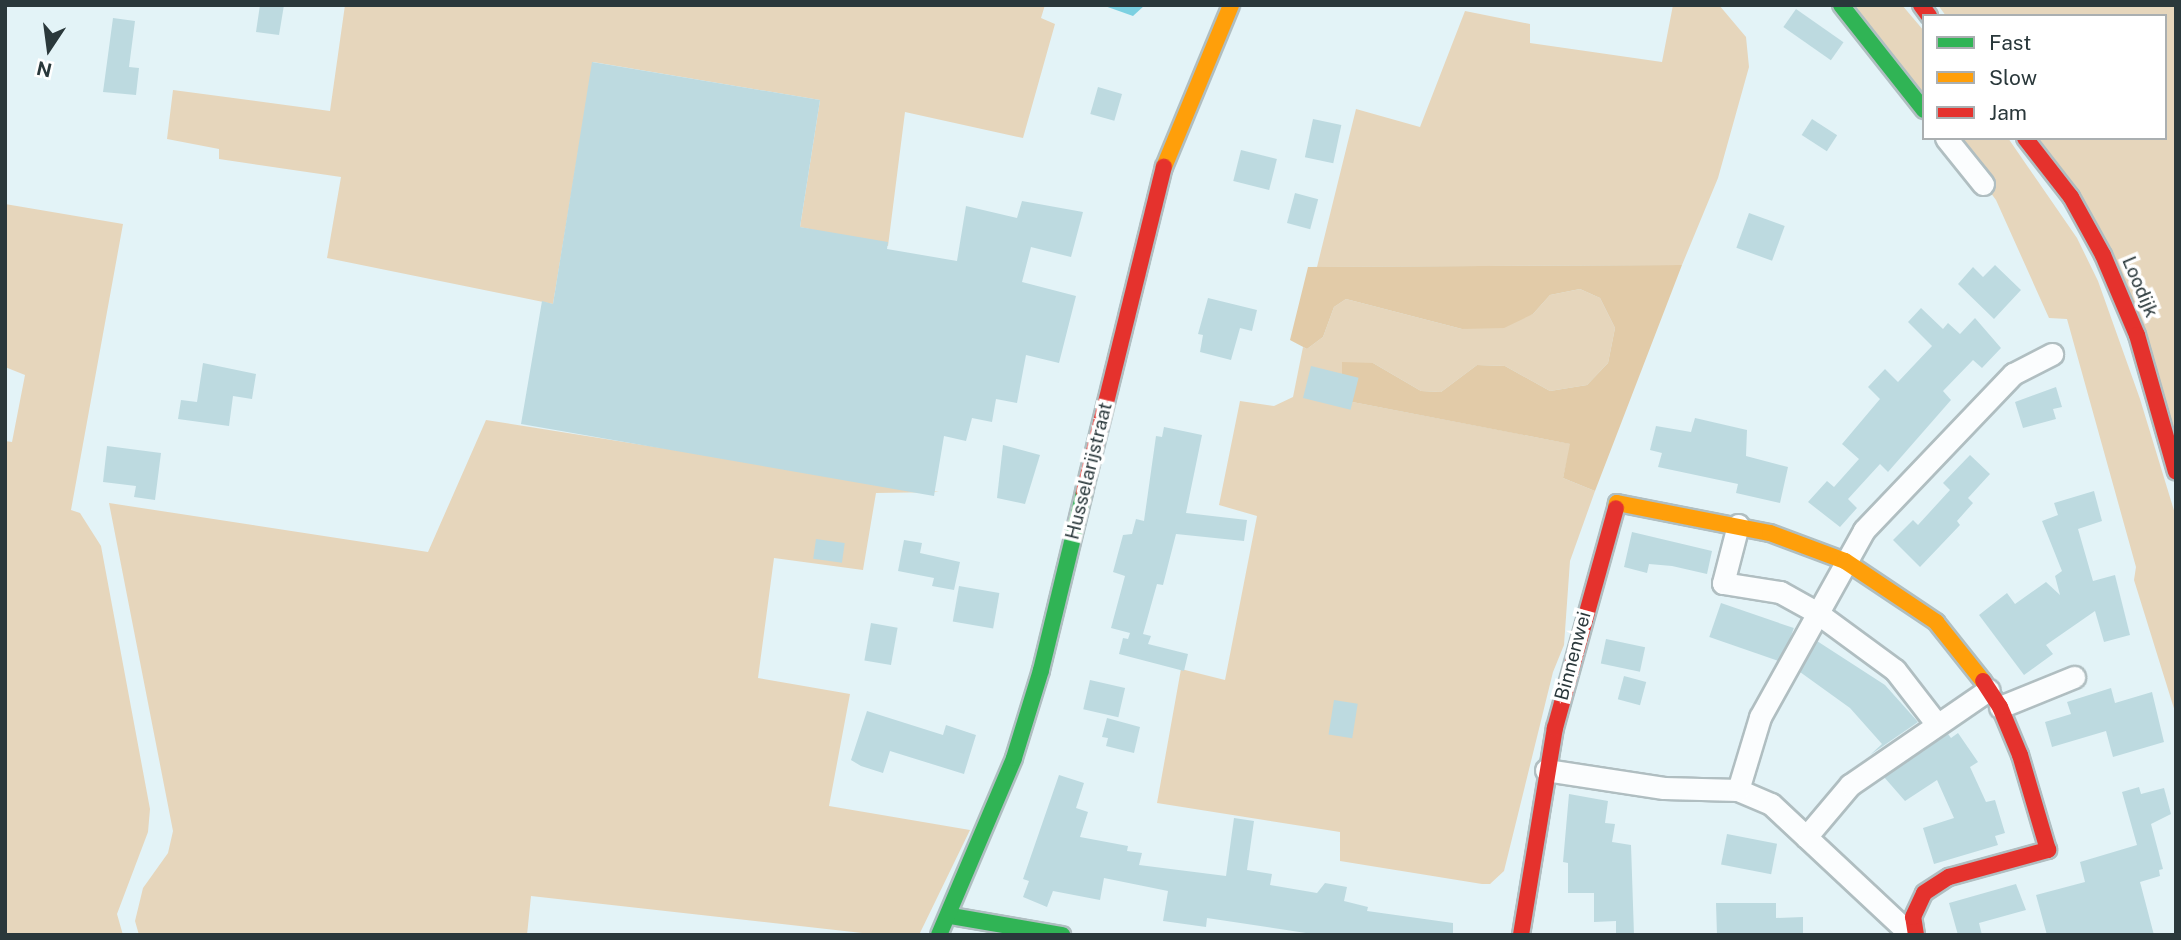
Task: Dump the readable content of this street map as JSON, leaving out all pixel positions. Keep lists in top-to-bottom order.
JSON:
{
  "streets": {
    "street": ["Loodijk", "Husselarijstraat", "Binnenwei"]
  },
  "legend": ["Fast", "Slow", "Jam"],
  "north": "bottom"
}
